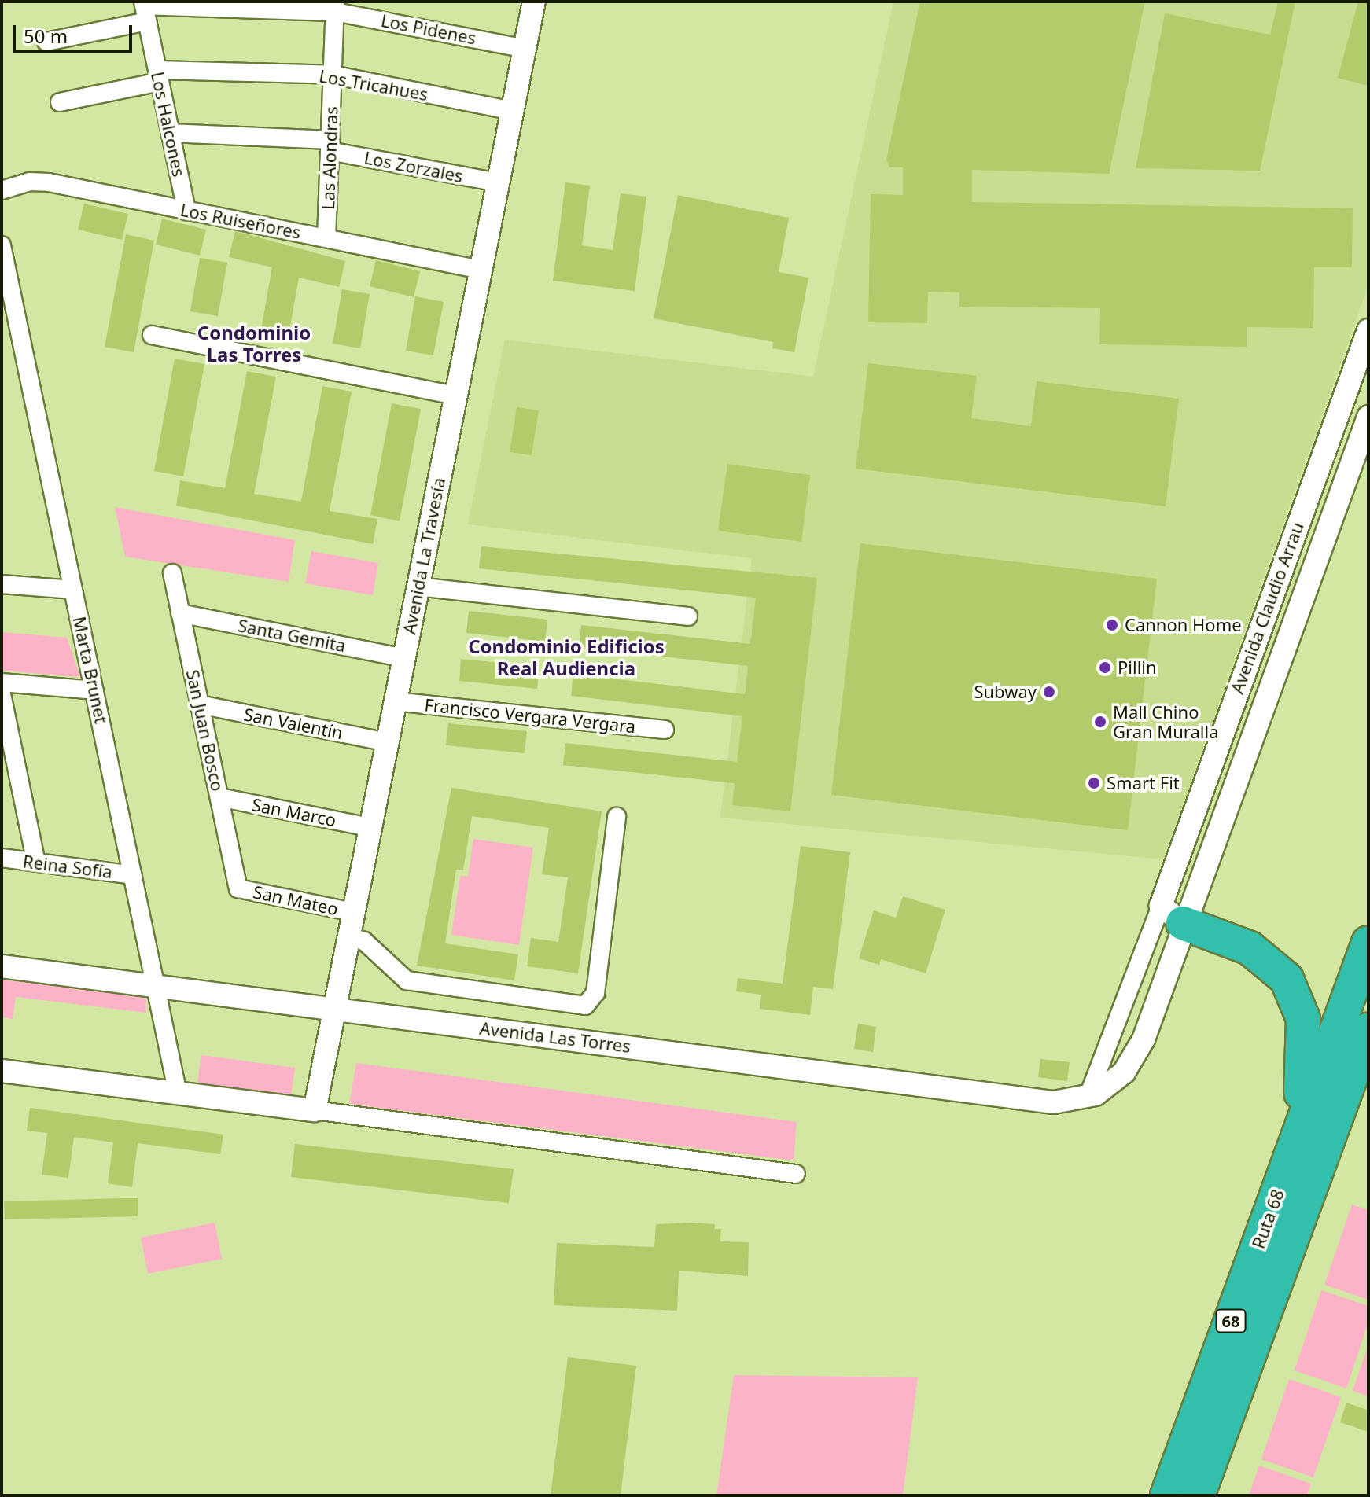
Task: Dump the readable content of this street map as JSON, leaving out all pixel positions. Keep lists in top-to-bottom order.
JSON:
{
  "streets": {
    "highway": ["Ruta 68", "68"],
    "street": [
      "Los Pidenes",
      "Los Tricahues",
      "Los Halcones",
      "Las Alondras",
      "Los Zorzales",
      "Los Ruiseñores",
      "Avenida La Travesía",
      "Avenida Claudio Arrau",
      "Santa Gemita",
      "Marta Brunet",
      "Francisco Vergara Vergara",
      "San Valentín",
      "San Juan Bosco",
      "San Marco",
      "Reina Sofía",
      "San Mateo",
      "Avenida Las Torres"
    ]
  },
  "crossings": [
    ["Los Pidenes", "Los Halcones"],
    ["Los Pidenes", "Las Alondras"],
    ["Los Pidenes", "Avenida La Travesía"],
    ["Los Tricahues", "Los Halcones"],
    ["Los Tricahues", "Las Alondras"],
    ["Los Tricahues", "Avenida La Travesía"],
    ["Los Halcones", "Los Zorzales"],
    ["Los Halcones", "Los Ruiseñores"],
    ["Las Alondras", "Los Zorzales"],
    ["Las Alondras", "Los Ruiseñores"],
    ["Los Zorzales", "Avenida La Travesía"],
    ["Los Ruiseñores", "Avenida La Travesía"],
    ["Avenida La Travesía", "Santa Gemita"],
    ["Avenida La Travesía", "Francisco Vergara Vergara"],
    ["Avenida La Travesía", "San Valentín"],
    ["Avenida La Travesía", "San Marco"],
    ["Avenida La Travesía", "San Mateo"],
    ["Avenida La Travesía", "Avenida Las Torres"],
    ["Avenida Claudio Arrau", "Avenida Las Torres"],
    ["Santa Gemita", "San Juan Bosco"],
    ["Marta Brunet", "Reina Sofía"],
    ["Marta Brunet", "Avenida Las Torres"],
    ["San Valentín", "San Juan Bosco"],
    ["San Juan Bosco", "San Marco"],
    ["San Juan Bosco", "San Mateo"]
  ],
  "districts": ["Condominio Las Torres", "Condominio Edificios Real Audiencia"],
  "places": [
    "Cannon Home",
    "Pillin",
    "Subway",
    "Mall Chino Gran Muralla",
    "Smart Fit"
  ],
  "scale_bar": "50 m"
}
